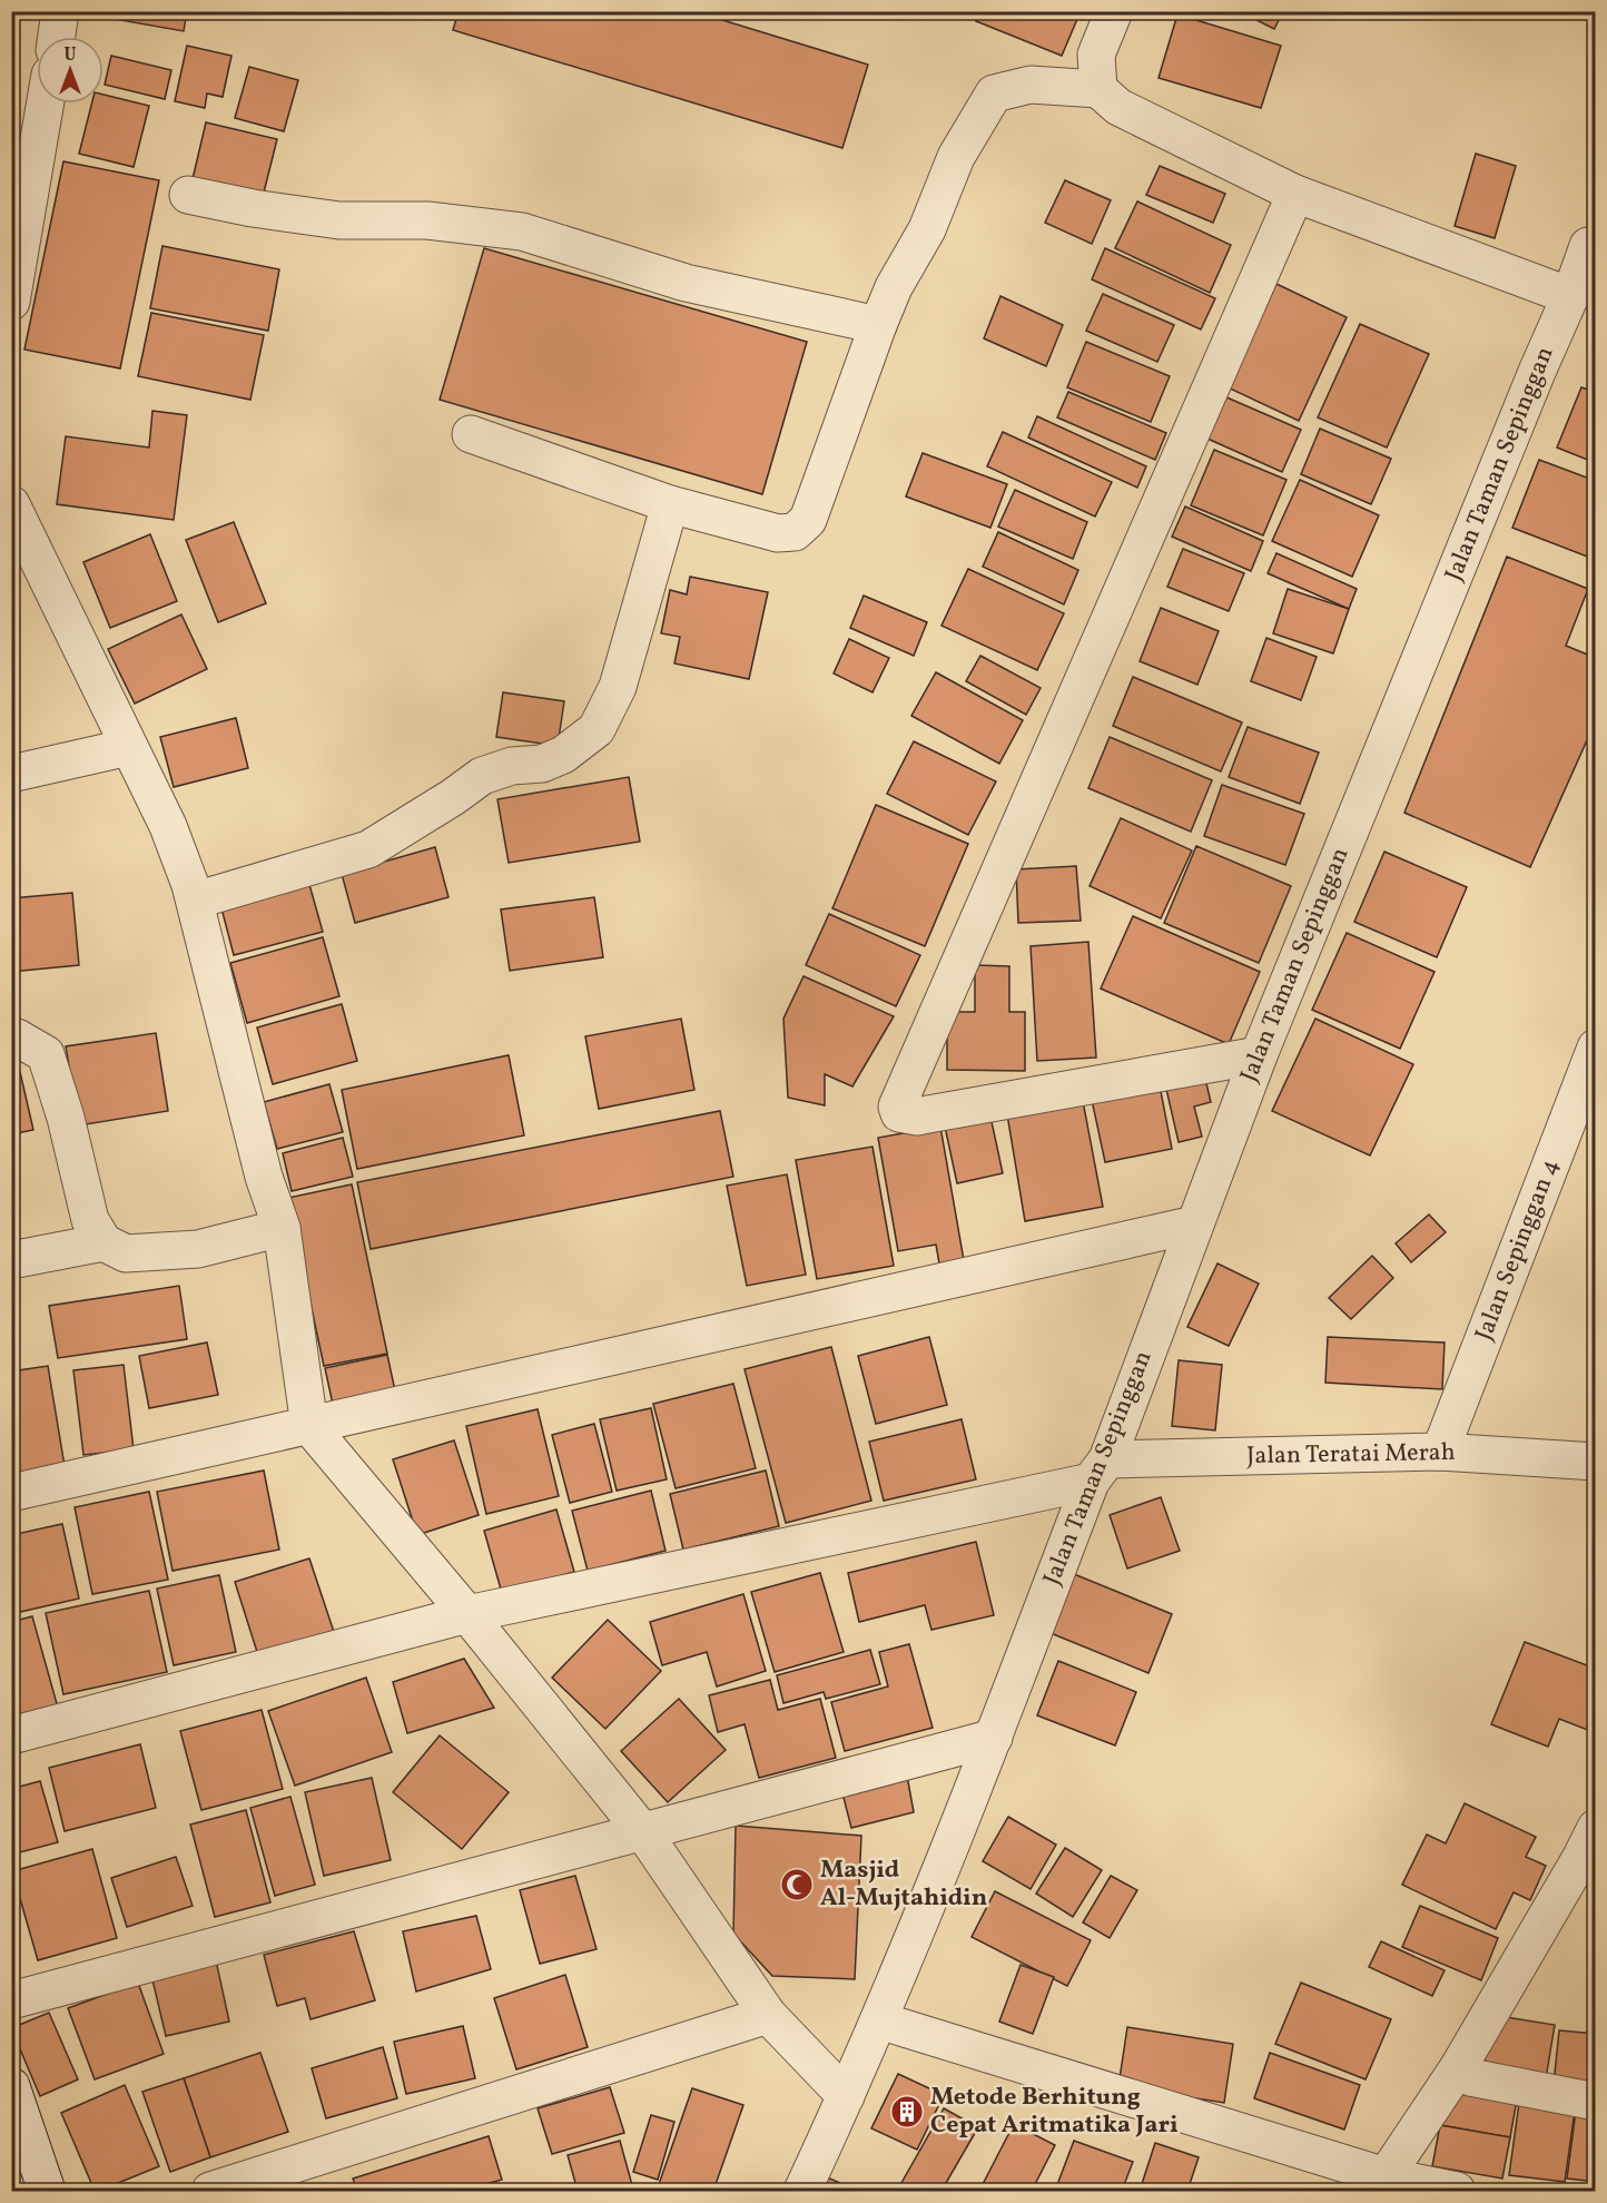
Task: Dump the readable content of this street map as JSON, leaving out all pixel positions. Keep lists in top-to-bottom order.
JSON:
{
  "streets": {
    "street": ["Jalan Taman Sepinggan", "Jalan Sepinggan 4", "Jalan Teratai Merah"]
  },
  "crossings": [
    ["Jalan Taman Sepinggan", "Jalan Teratai Merah"],
    ["Jalan Sepinggan 4", "Jalan Teratai Merah"]
  ],
  "places": {
    "mosque": ["Masjid Al-Mujtahidin"],
    "building": ["Metode Berhitung Cepat Aritmatika Jari"]
  },
  "north": "top"
}
